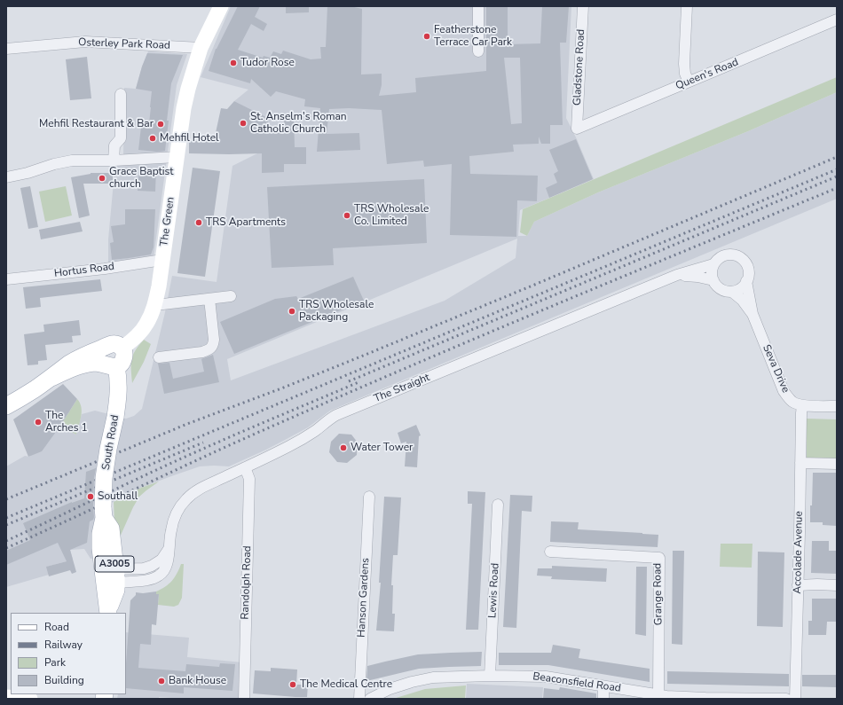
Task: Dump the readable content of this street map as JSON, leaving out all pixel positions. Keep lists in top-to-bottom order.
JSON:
{
  "streets": {
    "main road": ["South Road", "A3005"],
    "street": [
      "Osterley Park Road",
      "Gladstone Road",
      "Queen's Road",
      "The Green",
      "Hortus Road",
      "Seva Drive",
      "The Straight",
      "Accolade Avenue",
      "Randolph Road",
      "Lewis Road",
      "Grange Road",
      "Hanson Gardens",
      "Beaconsfield Road"
    ]
  },
  "crossings": [
    ["Osterley Park Road", "The Green"],
    ["Gladstone Road", "Queen's Road"],
    ["The Green", "Hortus Road"],
    ["The Green", "South Road"],
    ["The Green", "A3005"],
    ["Seva Drive", "The Straight"],
    ["Seva Drive", "Accolade Avenue"],
    ["The Straight", "South Road"],
    ["The Straight", "Randolph Road"],
    ["South Road", "A3005"],
    ["Lewis Road", "Beaconsfield Road"],
    ["Grange Road", "Beaconsfield Road"]
  ],
  "places": [
    "Featherstone Terrace Car Park",
    "Tudor Rose",
    "St. Anselm's Roman Catholic Church",
    "Mehfil Restaurant & Bar",
    "Mehfil Hotel",
    "Grace Baptist church",
    "TRS Wholesale Co. Limited",
    "TRS Apartments",
    "TRS Wholesale Packaging",
    "The Arches 1",
    "Water Tower",
    "Southall",
    "Bank House",
    "The Medical Centre"
  ],
  "legend": [
    "Road",
    "Railway",
    "Park",
    "Building"
  ]
}
